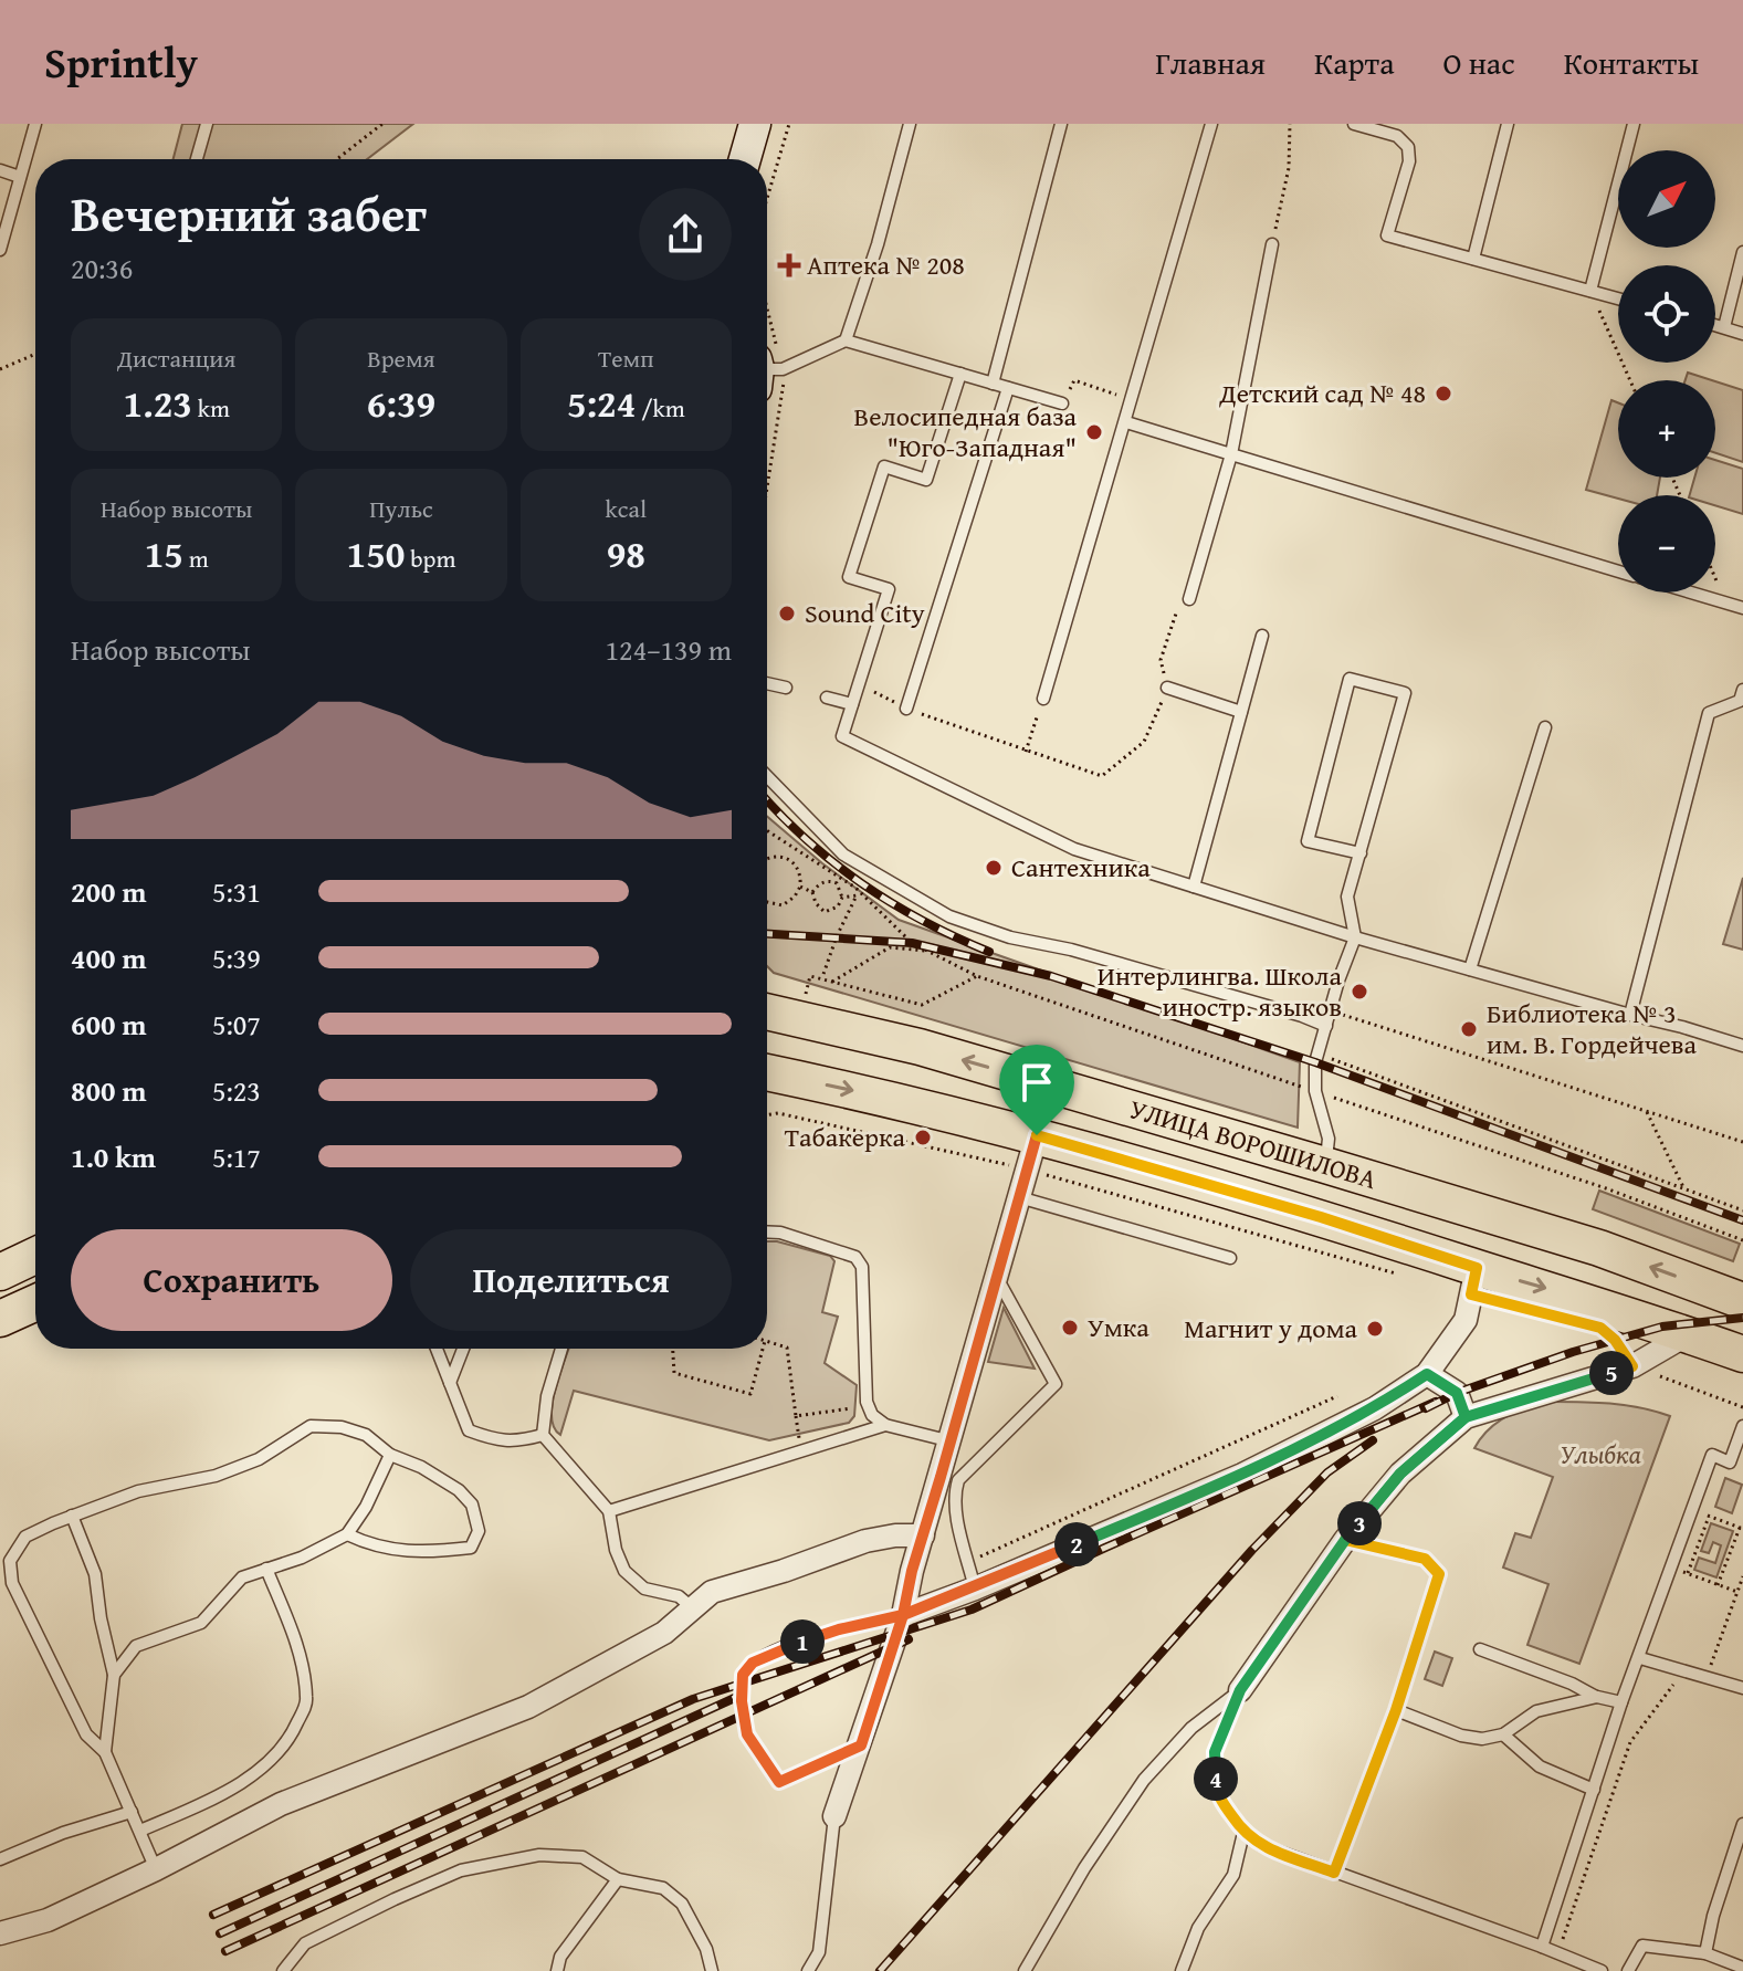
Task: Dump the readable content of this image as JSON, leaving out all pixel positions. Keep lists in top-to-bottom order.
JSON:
{
  "streets": {
    "main road": ["УЛИЦА ВОРОШИЛОВА"]
  },
  "parks": ["Улыбка"],
  "places": {
    "health": ["Аптека № 208"],
    "other": [
      "Детский сад № 48",
      "Велосипедная база \"Юго-Западная\"",
      "Sound City",
      "Сантехника",
      "Интерлингва. Школа иностр. языков",
      "Библиотека № 3 им. В. Гордейчева",
      "Табакерка",
      "Умка",
      "Магнит у дома"
    ]
  },
  "north": "top right",
  "page": {
    "header": "Sprintly",
    "nav": [
      "Главная",
      "Карта",
      "О нас",
      "Контакты"
    ],
    "map_buttons": ["+", "−"],
    "heading": ["Вечерний забег", "20:36"],
    "stats": [
      ["Дистанция", "1.23 km"],
      ["Время", "6:39"],
      ["Темп", "5:24 /km"],
      ["Набор высоты", "15 m"],
      ["Пульс", "150 bpm"],
      ["kcal", "98"]
    ],
    "chart": ["Набор высоты", "124–139 m"],
    "list": [
      {
        "name": "200 m",
        "note": "5:31"
      },
      {
        "name": "400 m",
        "note": "5:39"
      },
      {
        "name": "600 m",
        "note": "5:07"
      },
      {
        "name": "800 m",
        "note": "5:23"
      },
      {
        "name": "1.0 km",
        "note": "5:17"
      }
    ],
    "buttons": ["Сохранить", "Поделиться"],
    "pins": [
      "5",
      "3",
      "2",
      "1",
      "4"
    ]
  }
}
